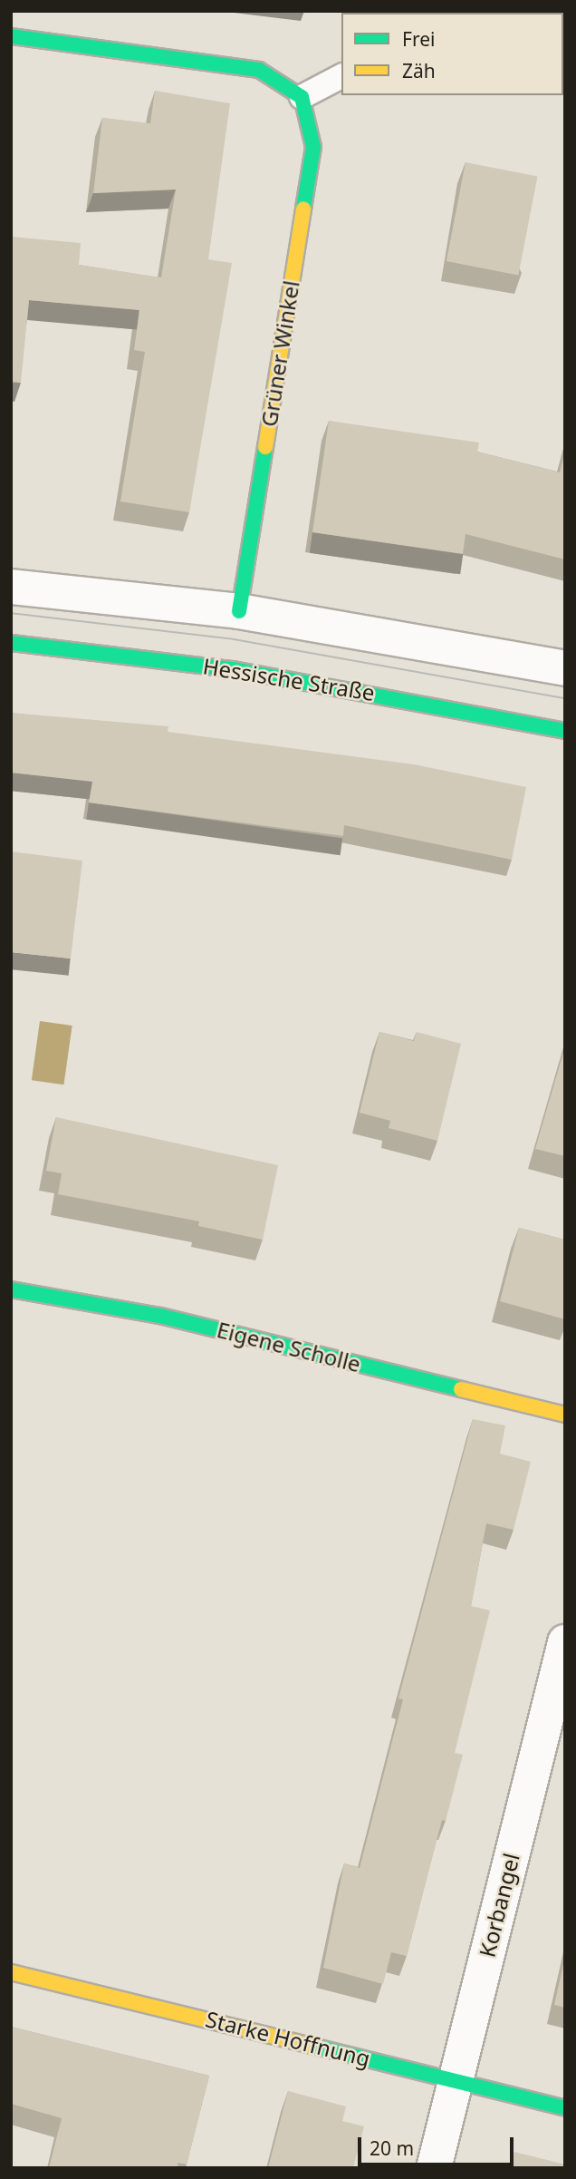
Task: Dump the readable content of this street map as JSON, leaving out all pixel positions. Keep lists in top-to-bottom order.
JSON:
{
  "streets": {
    "street": [
      "Grüner Winkel",
      "Hessische Straße",
      "Eigene Scholle",
      "Korbangel",
      "Starke Hoffnung"
    ]
  },
  "crossings": [
    ["Korbangel", "Starke Hoffnung"]
  ],
  "legend": ["Frei", "Zäh"],
  "scale_bar": "20 m"
}
